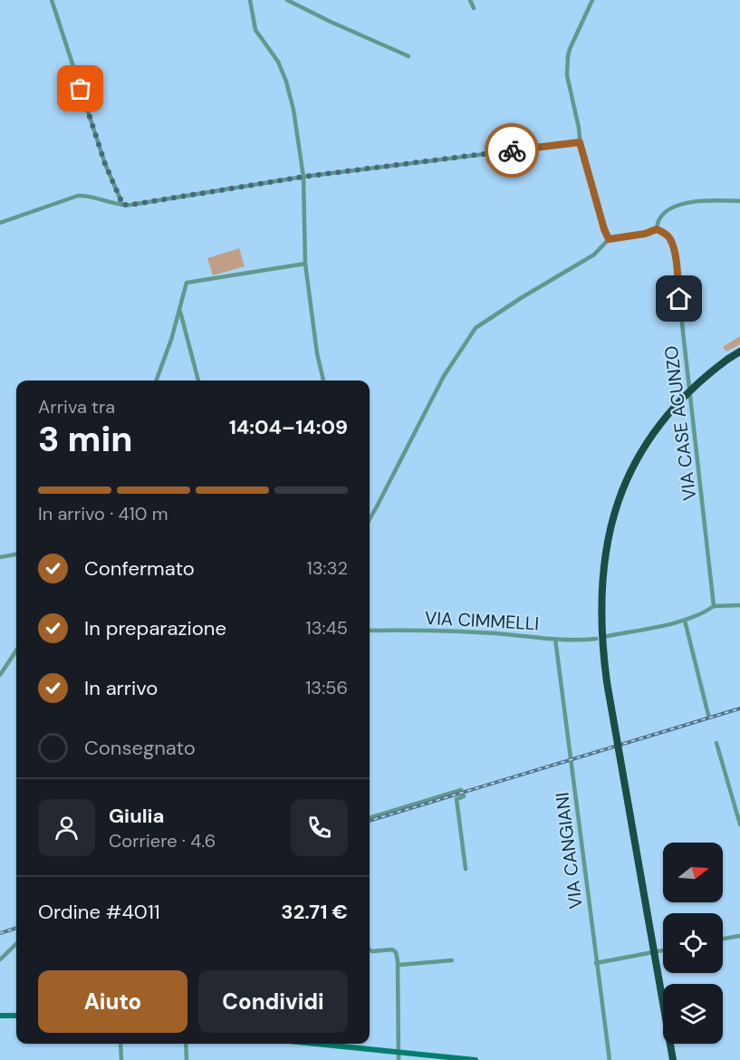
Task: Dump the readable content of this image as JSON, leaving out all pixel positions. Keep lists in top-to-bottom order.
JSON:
{
  "streets": {
    "street": ["VIA CASE ACUNZO", "VIA CIMMELLI", "VIA CANGIANI"]
  },
  "crossings": [
    ["VIA CIMMELLI", "VIA CANGIANI"]
  ],
  "north": "right",
  "page": {
    "heading": ["3 min", "Arriva tra", "14:04–14:09"],
    "panel": [
      "Giulia",
      "Corriere · 4.6",
      "Ordine #4011",
      "32.71 €"
    ],
    "bar": "In arrivo · 410 m",
    "list": [
      ["Confermato", "13:32"],
      ["In preparazione", "13:45"],
      ["In arrivo", "13:56"],
      "Consegnato"
    ],
    "buttons": ["Aiuto", "Condividi"]
  }
}
